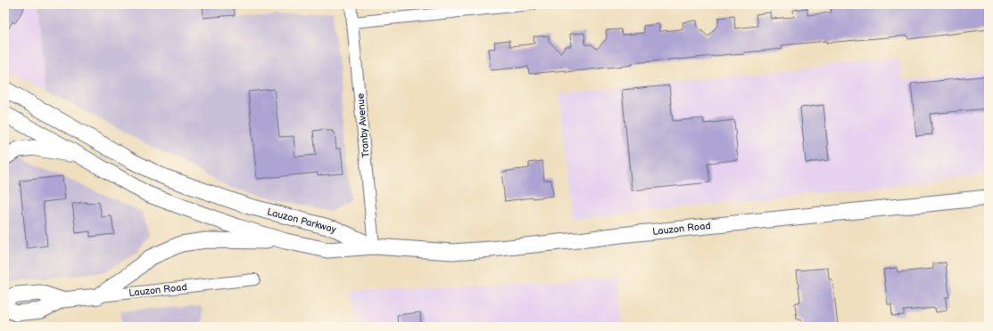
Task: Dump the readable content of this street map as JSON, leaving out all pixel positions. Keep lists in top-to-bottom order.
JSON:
{
  "streets": {
    "main road": ["Lauzon Parkway", "Lauzon Road"],
    "street": ["Tranby Avenue"]
  },
  "crossings": [
    ["Tranby Avenue", "Lauzon Parkway"],
    ["Tranby Avenue", "Lauzon Road"],
    ["Lauzon Parkway", "Lauzon Road"]
  ]
}
